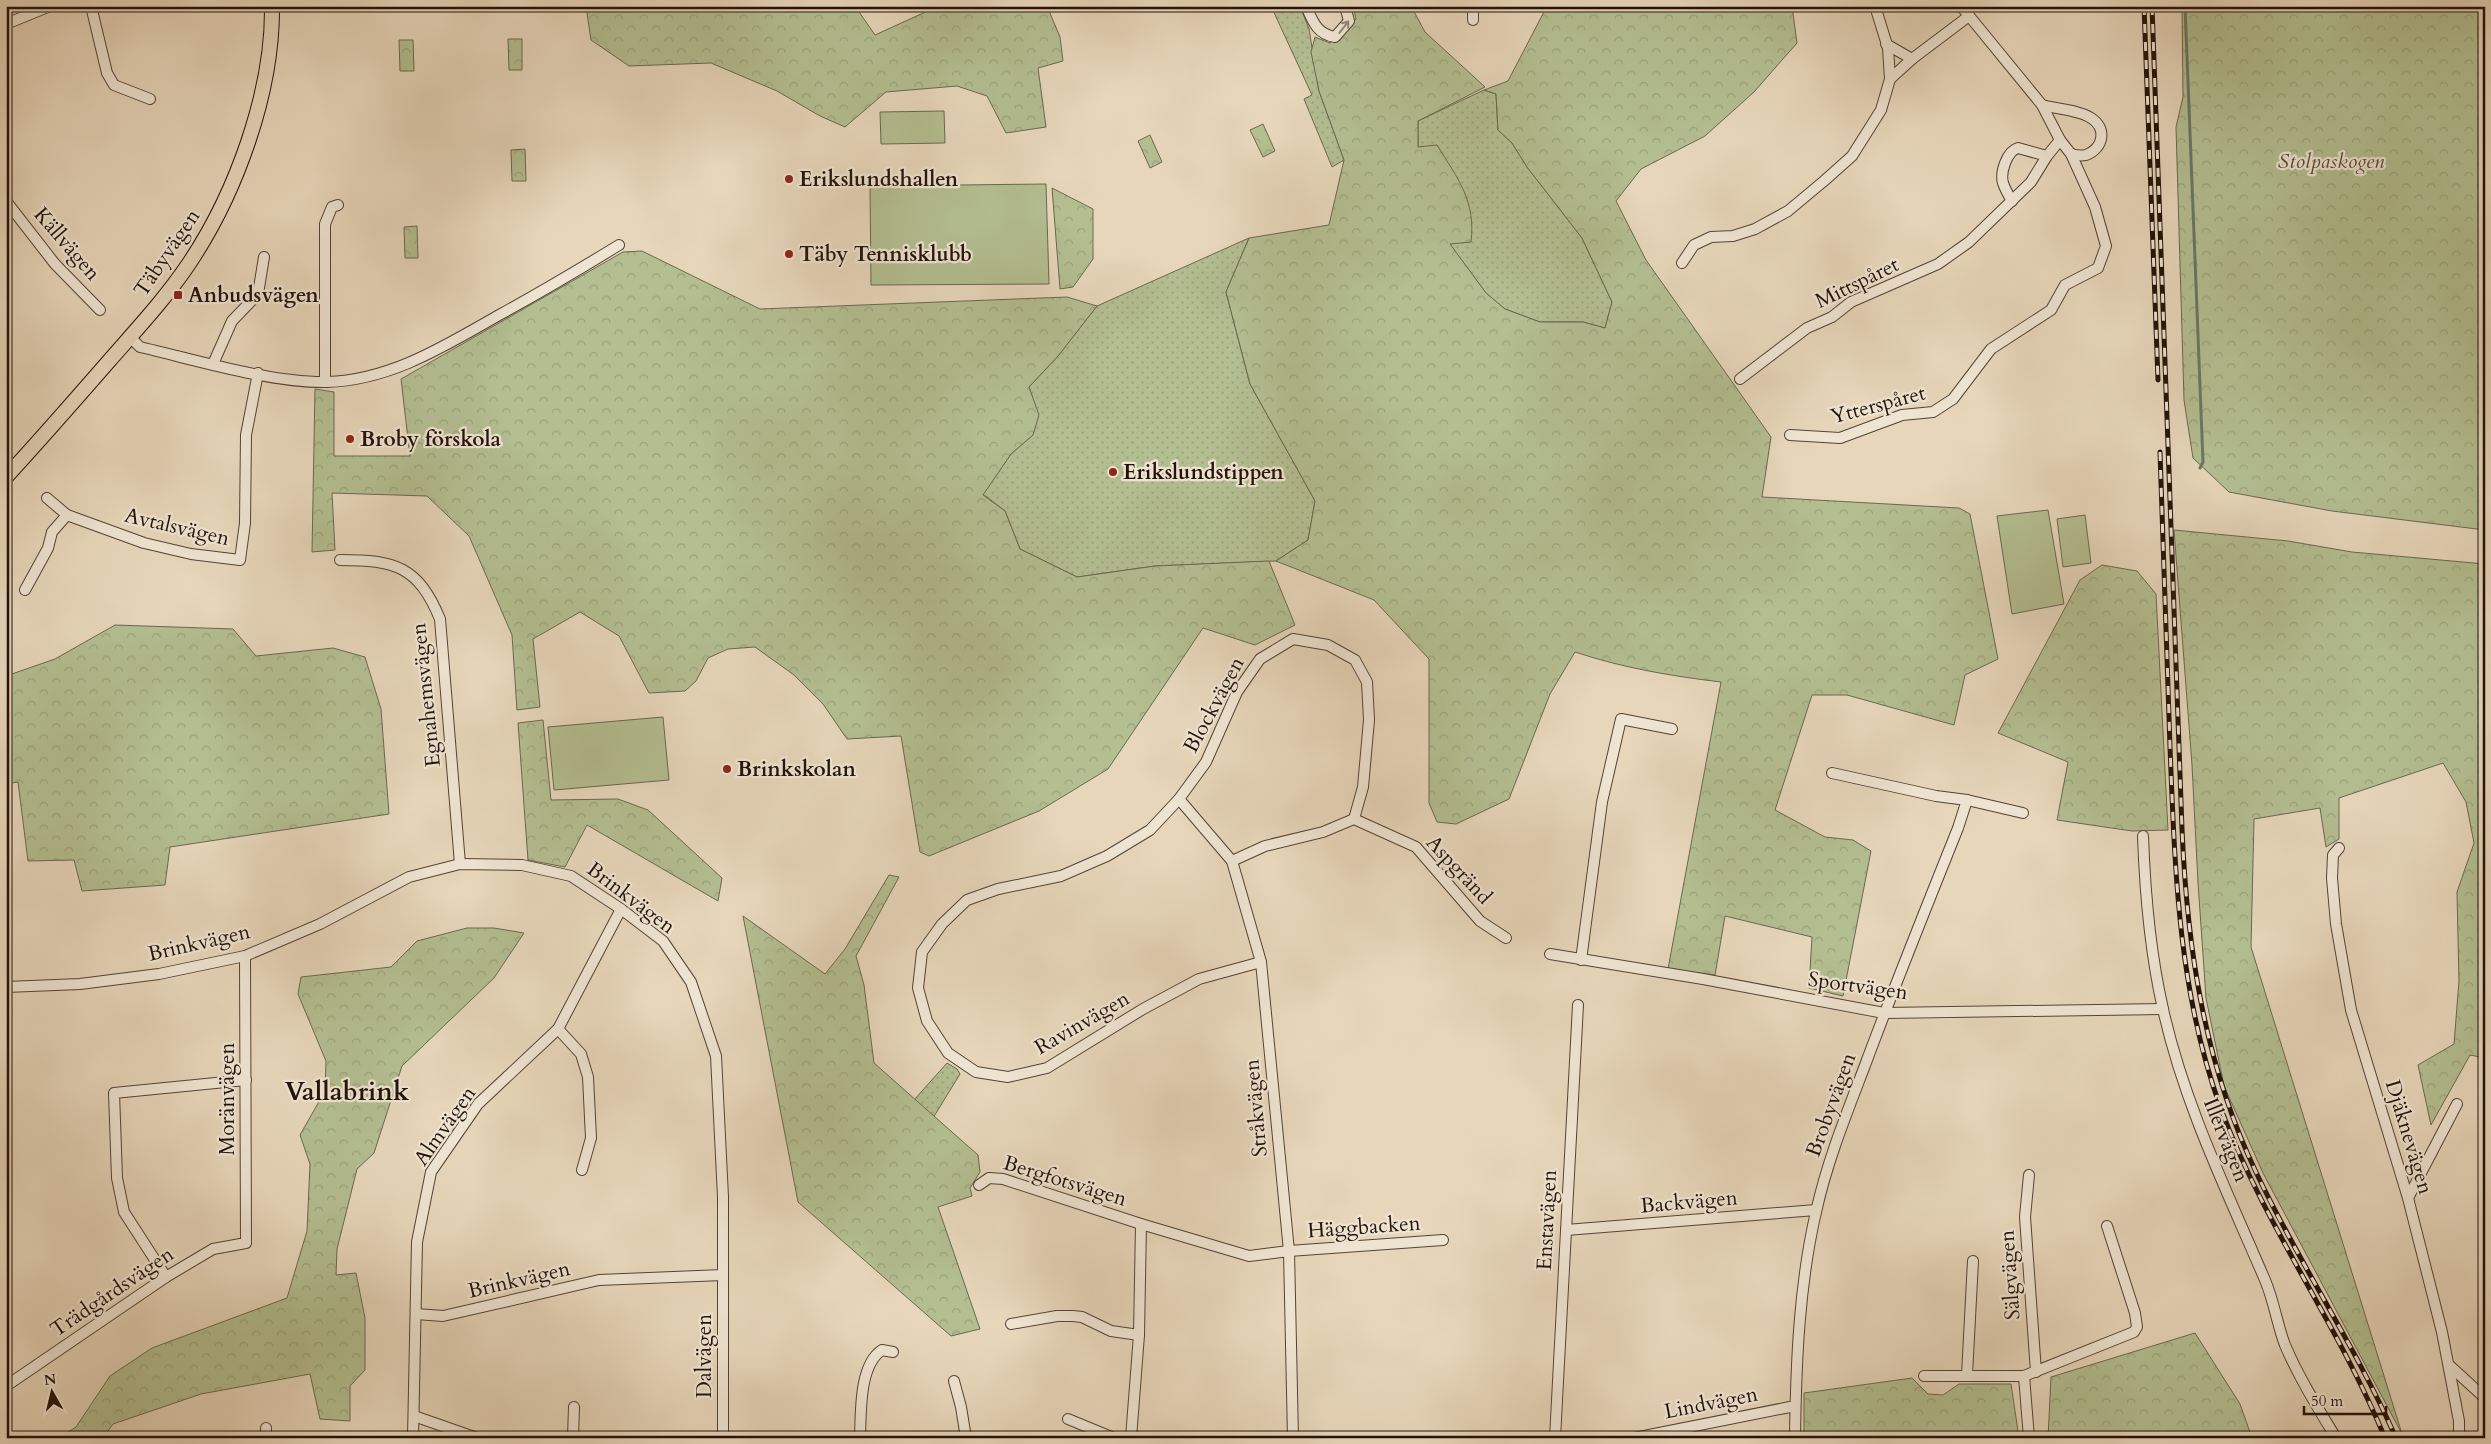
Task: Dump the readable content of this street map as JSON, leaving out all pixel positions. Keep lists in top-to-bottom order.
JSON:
{
  "streets": {
    "main road": ["Täbyvägen"],
    "street": [
      "Källvägen",
      "Mittspåret",
      "Ytterspåret",
      "Avtalsvägen",
      "Egnahemsvägen",
      "Blockvägen",
      "Aspgränd",
      "Brinkvägen",
      "Sportvägen",
      "Ravinvägen",
      "Moränvägen",
      "Brobyvägen",
      "Stråkvägen",
      "Almvägen",
      "Djäknevägen",
      "Illervägen",
      "Bergfotsvägen",
      "Backvägen",
      "Enstavägen",
      "Häggbacken",
      "Sälgvägen",
      "Trädgårdsvägen",
      "Dalvägen",
      "Lindvägen"
    ]
  },
  "crossings": [
    ["Egnahemsvägen", "Brinkvägen"],
    ["Blockvägen", "Aspgränd"],
    ["Blockvägen", "Ravinvägen"],
    ["Blockvägen", "Stråkvägen"],
    ["Brinkvägen", "Moränvägen"],
    ["Brinkvägen", "Almvägen"],
    ["Brinkvägen", "Dalvägen"],
    ["Sportvägen", "Brobyvägen"],
    ["Sportvägen", "Illervägen"],
    ["Ravinvägen", "Stråkvägen"],
    ["Moränvägen", "Trädgårdsvägen"],
    ["Brobyvägen", "Backvägen"],
    ["Brobyvägen", "Lindvägen"],
    ["Stråkvägen", "Bergfotsvägen"],
    ["Stråkvägen", "Häggbacken"],
    ["Bergfotsvägen", "Häggbacken"],
    ["Backvägen", "Enstavägen"]
  ],
  "districts": ["Vallabrink"],
  "parks": ["Stolpaskogen"],
  "places": {
    "other": [
      "Erikslundshallen",
      "Täby Tennisklubb",
      "Broby förskola",
      "Erikslundstippen",
      "Brinkskolan"
    ],
    "transit": ["Anbudsvägen"]
  },
  "scale_bar": "50 m",
  "north": "top"
}
